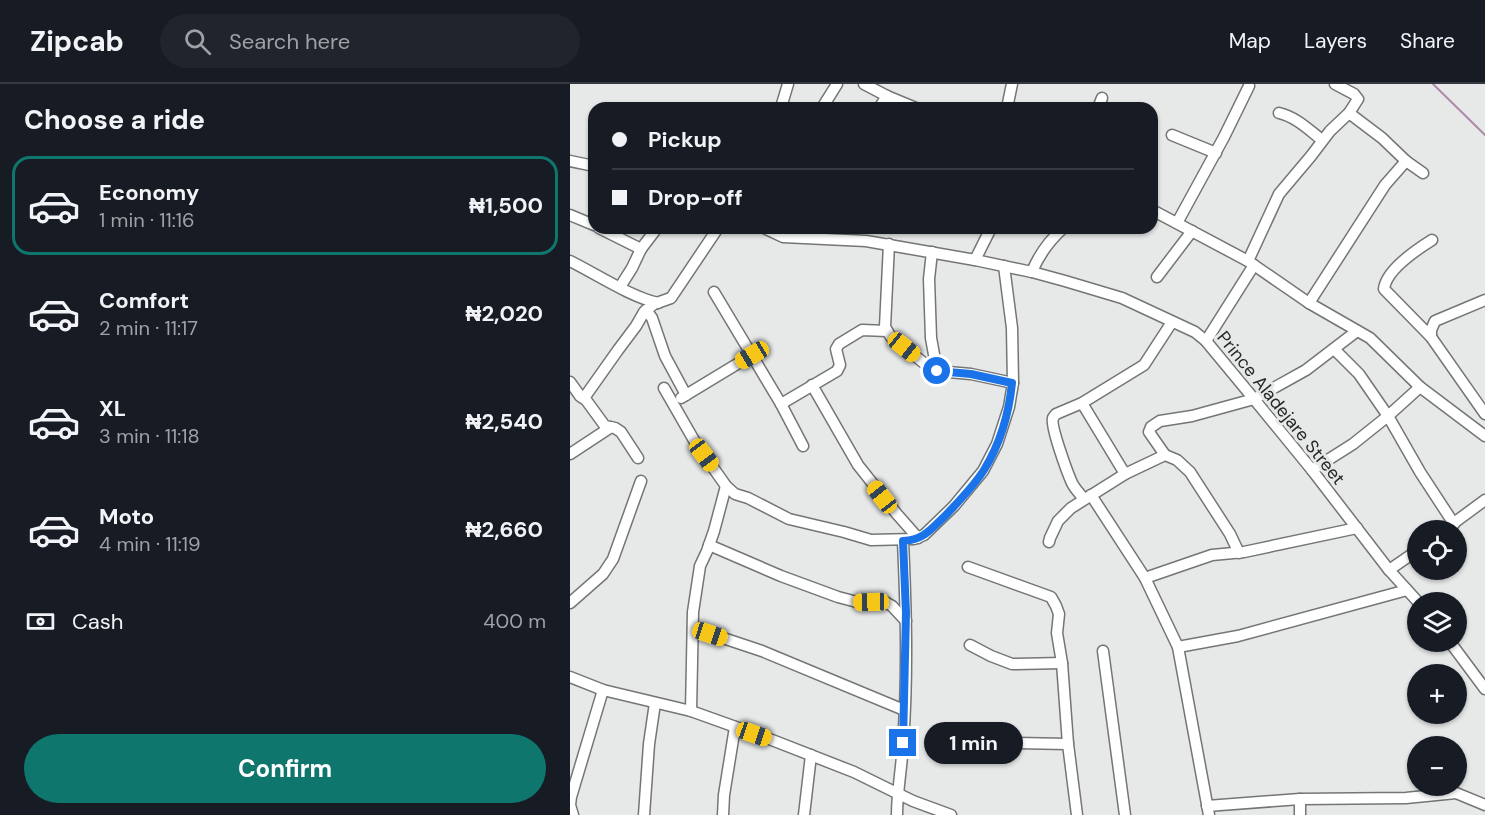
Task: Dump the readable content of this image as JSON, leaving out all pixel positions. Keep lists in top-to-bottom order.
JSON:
{
  "streets": {
    "street": ["Prince Aladejare Street"]
  },
  "page": {
    "header": "Zipcab",
    "search": "Search here",
    "nav": ["Map", "Layers", "Share"],
    "heading": "Choose a ride",
    "banner": ["Pickup", "Drop-off"],
    "list": [
      {
        "name": "Economy",
        "note": "1 min · 11:16",
        "value": "₦1,500"
      },
      {
        "name": "Comfort",
        "note": "2 min · 11:17",
        "value": "₦2,020"
      },
      {
        "name": "XL",
        "note": "3 min · 11:18",
        "value": "₦2,540"
      },
      {
        "name": "Moto",
        "note": "4 min · 11:19",
        "value": "₦2,660"
      }
    ],
    "map_buttons": ["+", "−"],
    "pay": ["Cash", "400 m"],
    "buttons": "Confirm",
    "bubble": "1 min"
  }
}
